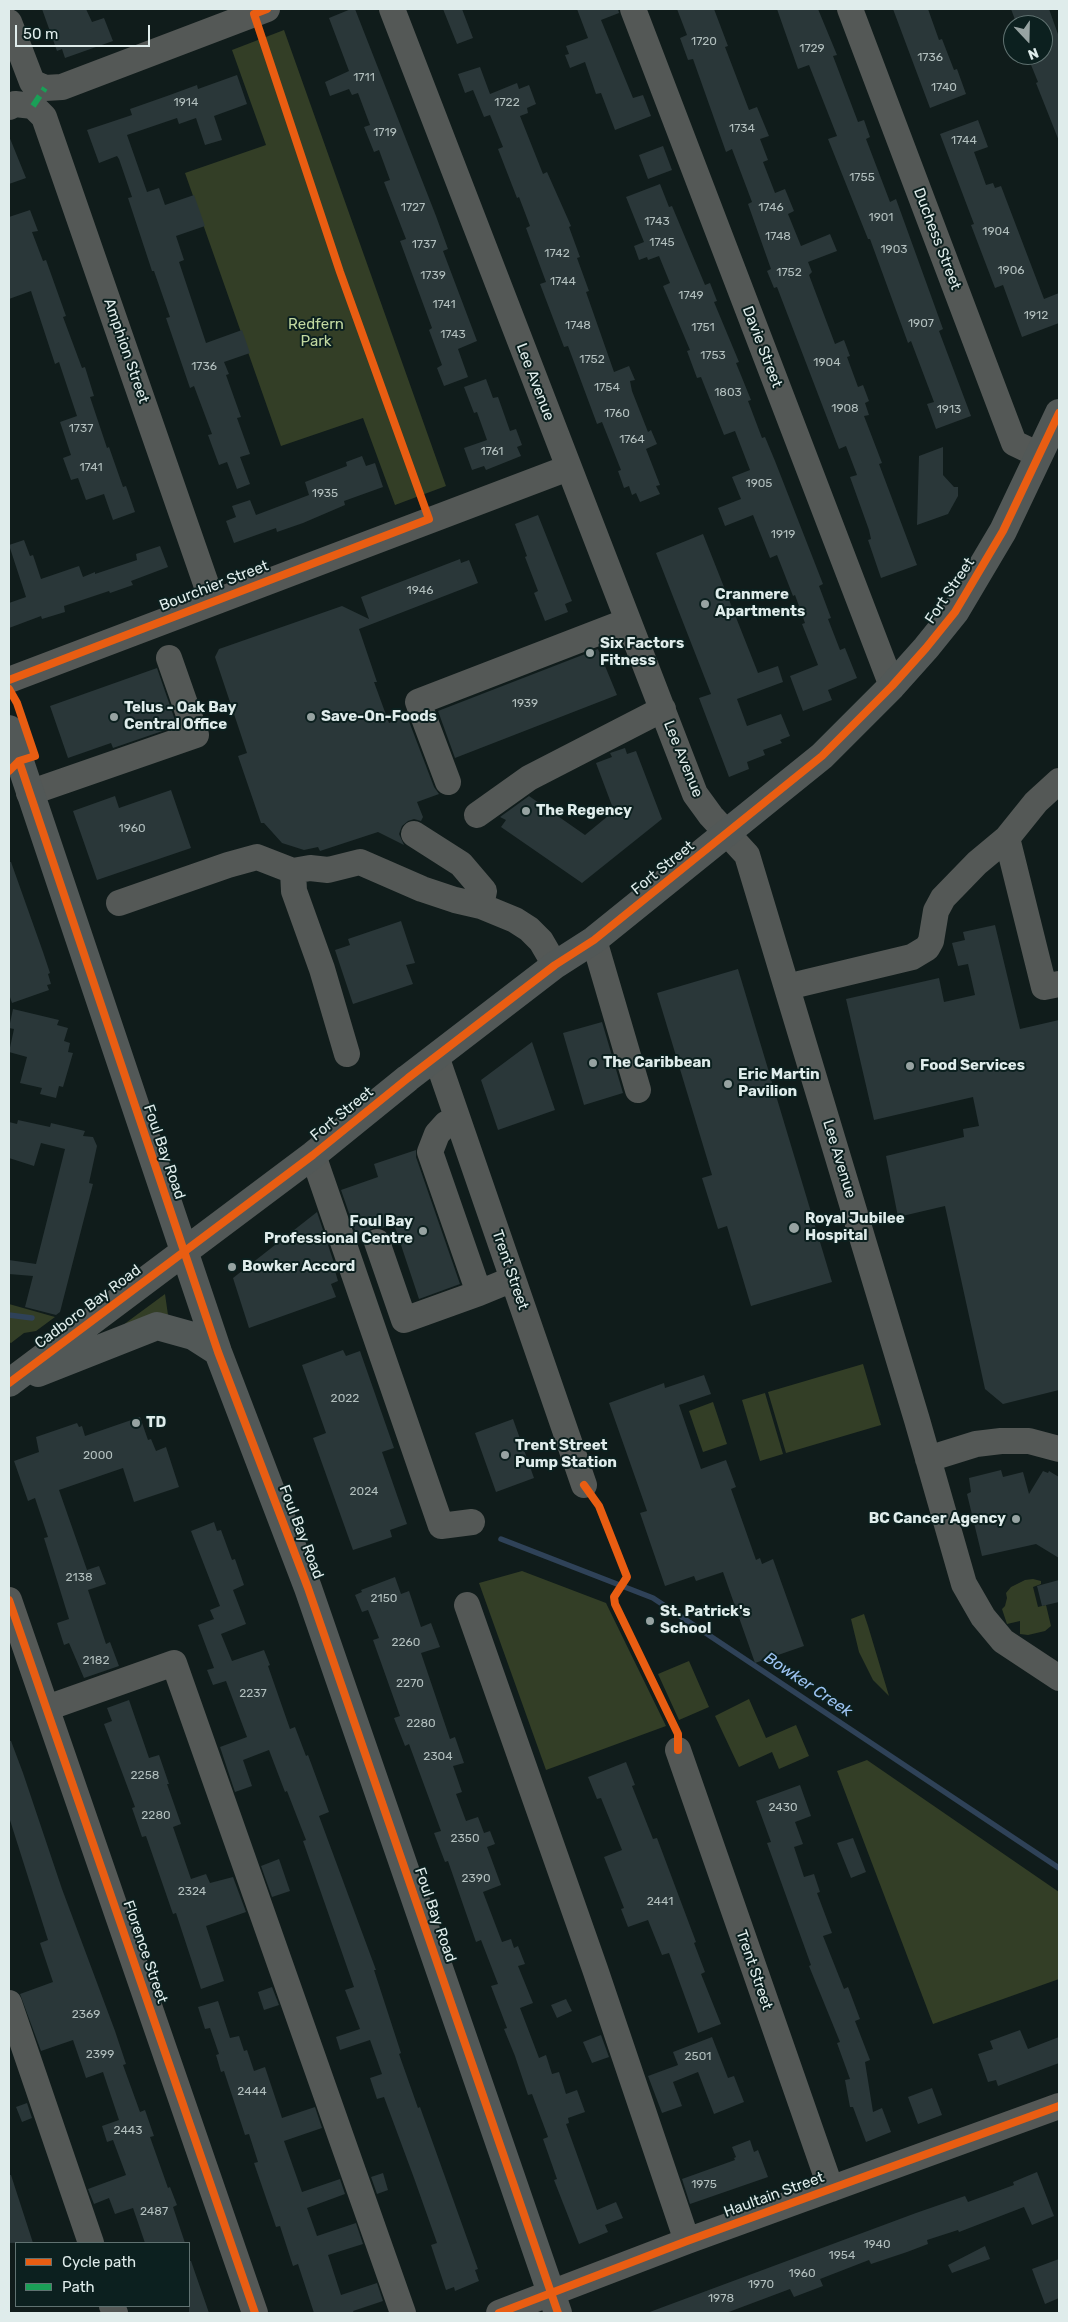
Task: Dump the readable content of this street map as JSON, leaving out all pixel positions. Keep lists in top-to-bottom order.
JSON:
{
  "streets": {
    "main road": ["Fort Street", "Foul Bay Road", "Cadboro Bay Road"],
    "street": [
      "Duchess Street",
      "Davie Street",
      "Amphion Street",
      "Lee Avenue",
      "Bourchier Street",
      "Trent Street",
      "Florence Street",
      "Haultain Street"
    ]
  },
  "crossings": [
    ["Duchess Street", "Fort Street"],
    ["Davie Street", "Fort Street"],
    ["Amphion Street", "Bourchier Street"],
    ["Lee Avenue", "Bourchier Street"],
    ["Lee Avenue", "Fort Street"],
    ["Fort Street", "Foul Bay Road"],
    ["Fort Street", "Trent Street"],
    ["Fort Street", "Cadboro Bay Road"],
    ["Foul Bay Road", "Cadboro Bay Road"],
    ["Foul Bay Road", "Haultain Street"],
    ["Trent Street", "Haultain Street"]
  ],
  "water": ["Bowker Creek"],
  "parks": ["Redfern Park"],
  "places": [
    "Cranmere Apartments",
    "Six Factors Fitness",
    "Telus - Oak Bay Central Office",
    "Save-On-Foods",
    "The Regency",
    "The Caribbean",
    "Food Services",
    "Eric Martin Pavilion",
    "Royal Jubilee Hospital",
    "Foul Bay Professional Centre",
    "Bowker Accord",
    "TD",
    "Trent Street Pump Station",
    "BC Cancer Agency",
    "St. Patrick's School"
  ],
  "house_numbers": [
    "1720",
    "1729",
    "1736",
    "1711",
    "1740",
    "1914",
    "1722",
    "1734",
    "1719",
    "1744",
    "1755",
    "1727",
    "1746",
    "1901",
    "1743",
    "1904",
    "1748",
    "1745",
    "1737",
    "1903",
    "1742",
    "1906",
    "1752",
    "1739",
    "1744",
    "1749",
    "1741",
    "1912",
    "1907",
    "1748",
    "1751",
    "1743",
    "1753",
    "1752",
    "1904",
    "1736",
    "1754",
    "1803",
    "1908",
    "1913",
    "1760",
    "1737",
    "1764",
    "1761",
    "1741",
    "1905",
    "1935",
    "1919",
    "1946",
    "1939",
    "1960",
    "2022",
    "2000",
    "2024",
    "2138",
    "2150",
    "2260",
    "2182",
    "2270",
    "2237",
    "2280",
    "2304",
    "2258",
    "2430",
    "2280",
    "2350",
    "2390",
    "2324",
    "2441",
    "2369",
    "2399",
    "2501",
    "2444",
    "2443",
    "1975",
    "2487",
    "1940",
    "1954",
    "1960",
    "1970",
    "1978"
  ],
  "legend": ["Cycle path", "Path"],
  "scale_bar": "50 m",
  "north": "bottom"
}
